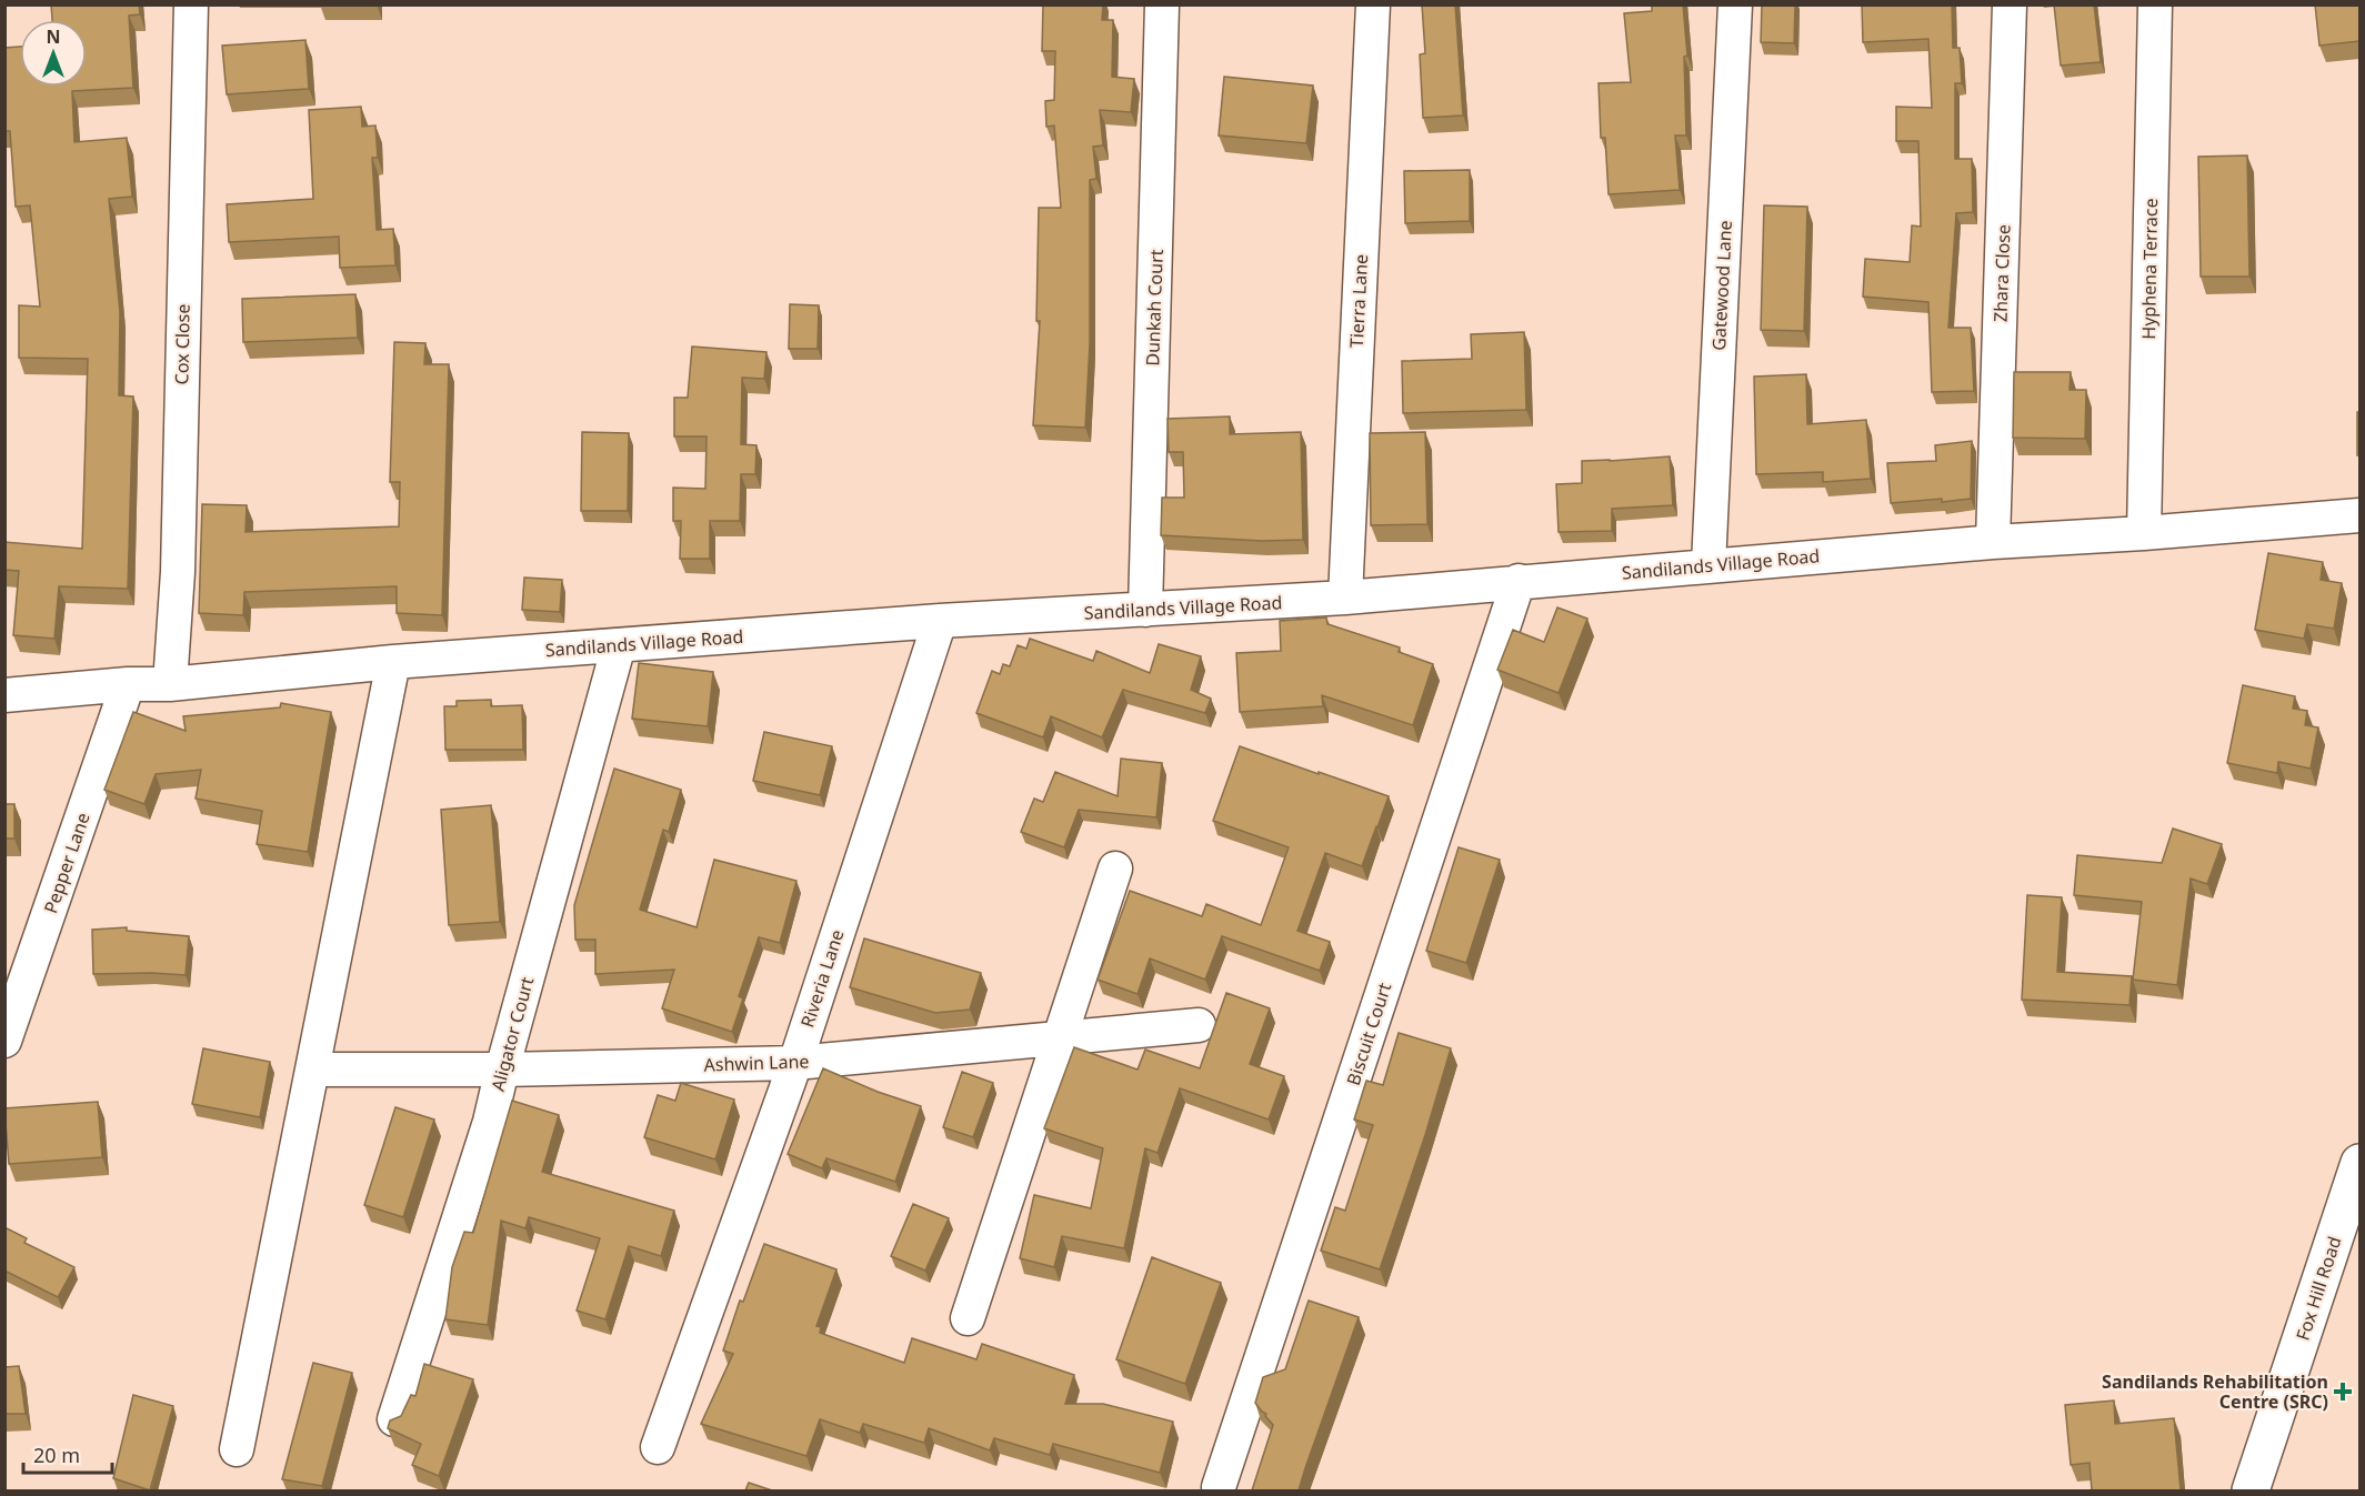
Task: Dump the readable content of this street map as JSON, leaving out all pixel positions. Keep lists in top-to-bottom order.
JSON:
{
  "streets": {
    "main road": ["Fox Hill Road"],
    "street": [
      "Hyphena Terrace",
      "Zhara Close",
      "Gatewood Lane",
      "Tierra Lane",
      "Dunkah Court",
      "Cox Close",
      "Sandilands Village Road",
      "Pepper Lane",
      "Riveria Lane",
      "Aligator Court",
      "Biscuit Court",
      "Ashwin Lane"
    ]
  },
  "crossings": [
    ["Hyphena Terrace", "Sandilands Village Road"],
    ["Zhara Close", "Sandilands Village Road"],
    ["Gatewood Lane", "Sandilands Village Road"],
    ["Tierra Lane", "Sandilands Village Road"],
    ["Dunkah Court", "Sandilands Village Road"],
    ["Cox Close", "Sandilands Village Road"],
    ["Sandilands Village Road", "Pepper Lane"],
    ["Sandilands Village Road", "Riveria Lane"],
    ["Sandilands Village Road", "Aligator Court"],
    ["Sandilands Village Road", "Biscuit Court"],
    ["Riveria Lane", "Ashwin Lane"],
    ["Aligator Court", "Ashwin Lane"]
  ],
  "places": {
    "health": ["Sandilands Rehabilitation Centre (SRC)"]
  },
  "scale_bar": "20 m",
  "north": "top"
}
